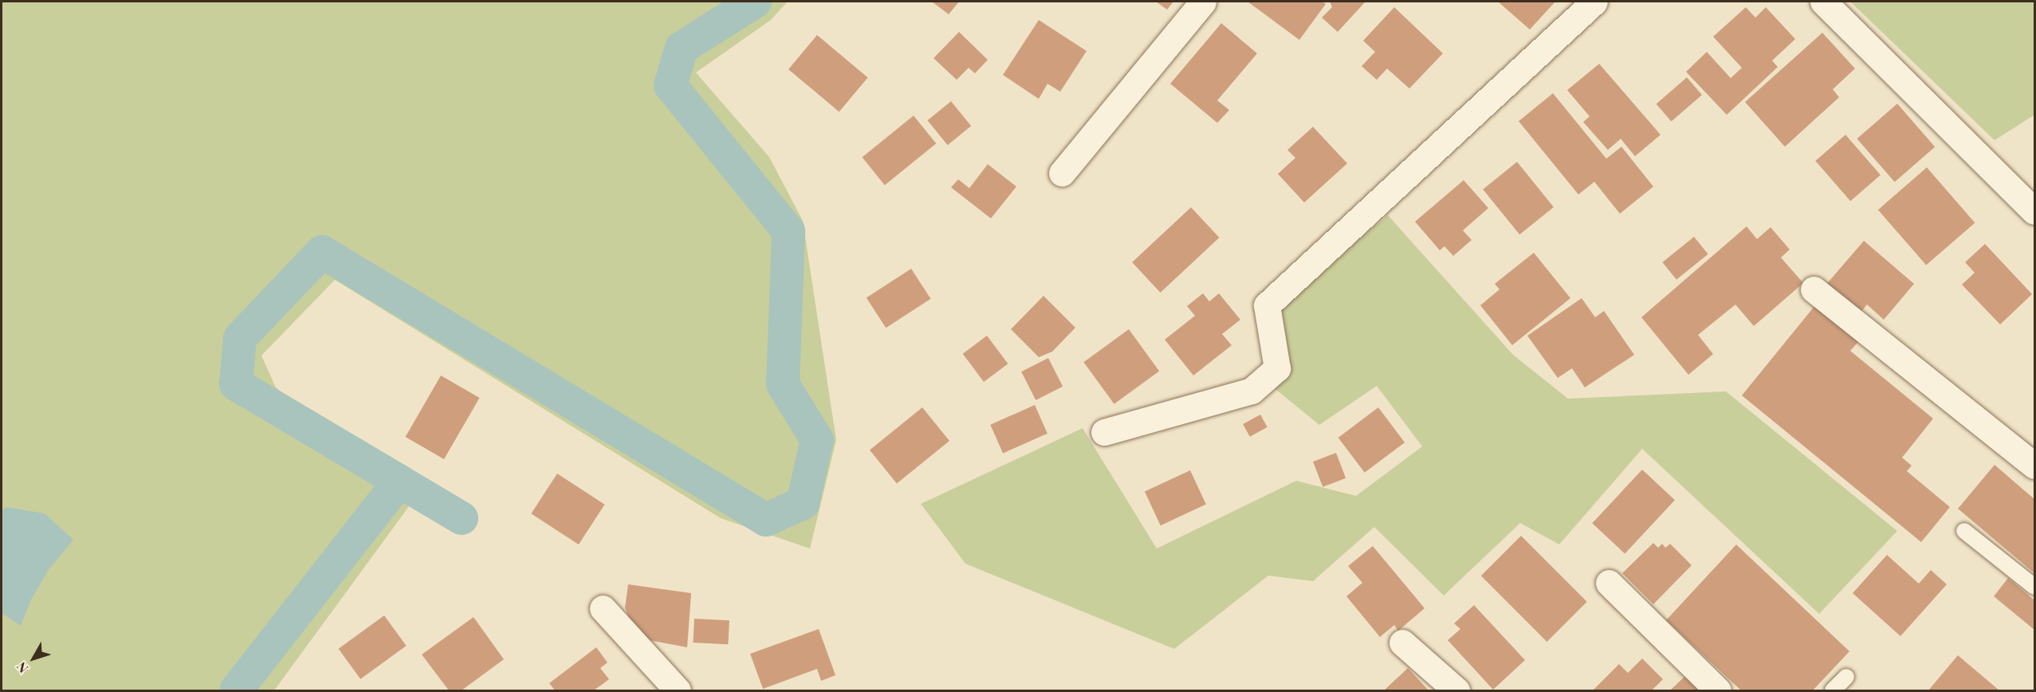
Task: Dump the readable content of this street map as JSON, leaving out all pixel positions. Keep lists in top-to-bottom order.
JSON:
{
  "north": "bottom left"
}
